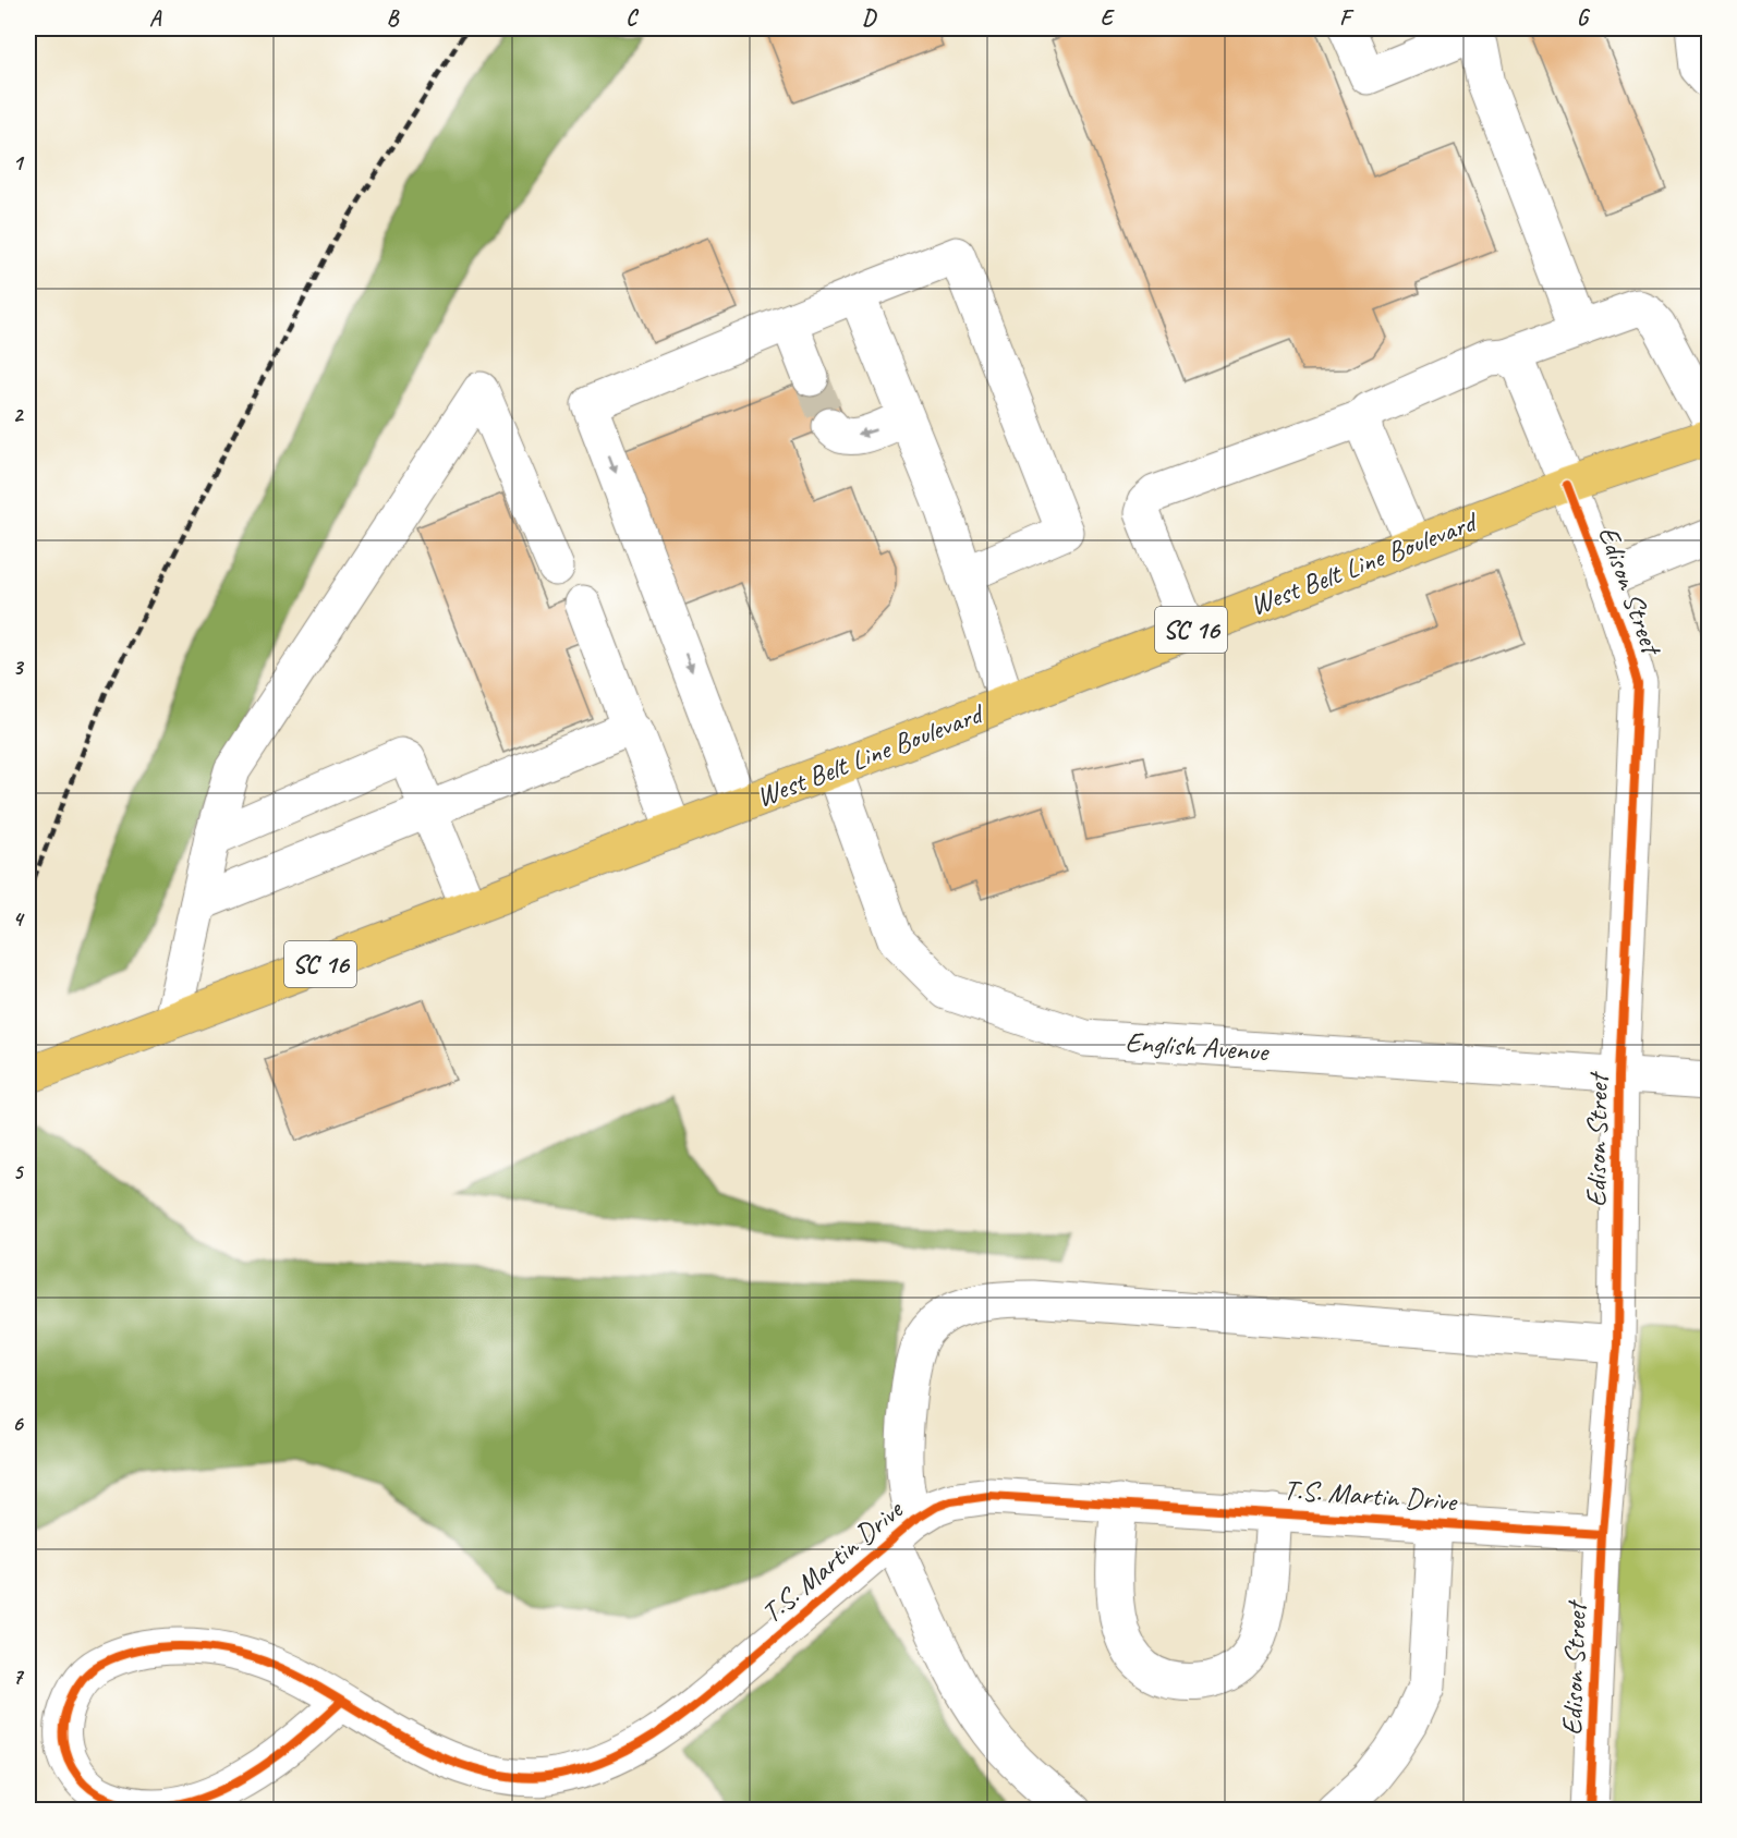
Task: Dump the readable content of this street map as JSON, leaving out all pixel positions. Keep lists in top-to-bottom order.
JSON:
{
  "streets": {
    "main road": ["West Belt Line Boulevard", "SC 16"],
    "street": ["Edison Street", "English Avenue", "T.S. Martin Drive"]
  },
  "crossings": [
    ["West Belt Line Boulevard", "Edison Street"],
    ["West Belt Line Boulevard", "English Avenue"],
    ["Edison Street", "English Avenue"],
    ["Edison Street", "T.S. Martin Drive"]
  ],
  "grid": {
    "columns": [
      "A",
      "B",
      "C",
      "D",
      "E",
      "F",
      "G"
    ],
    "rows": [
      "1",
      "2",
      "3",
      "4",
      "5",
      "6",
      "7"
    ]
  }
}
